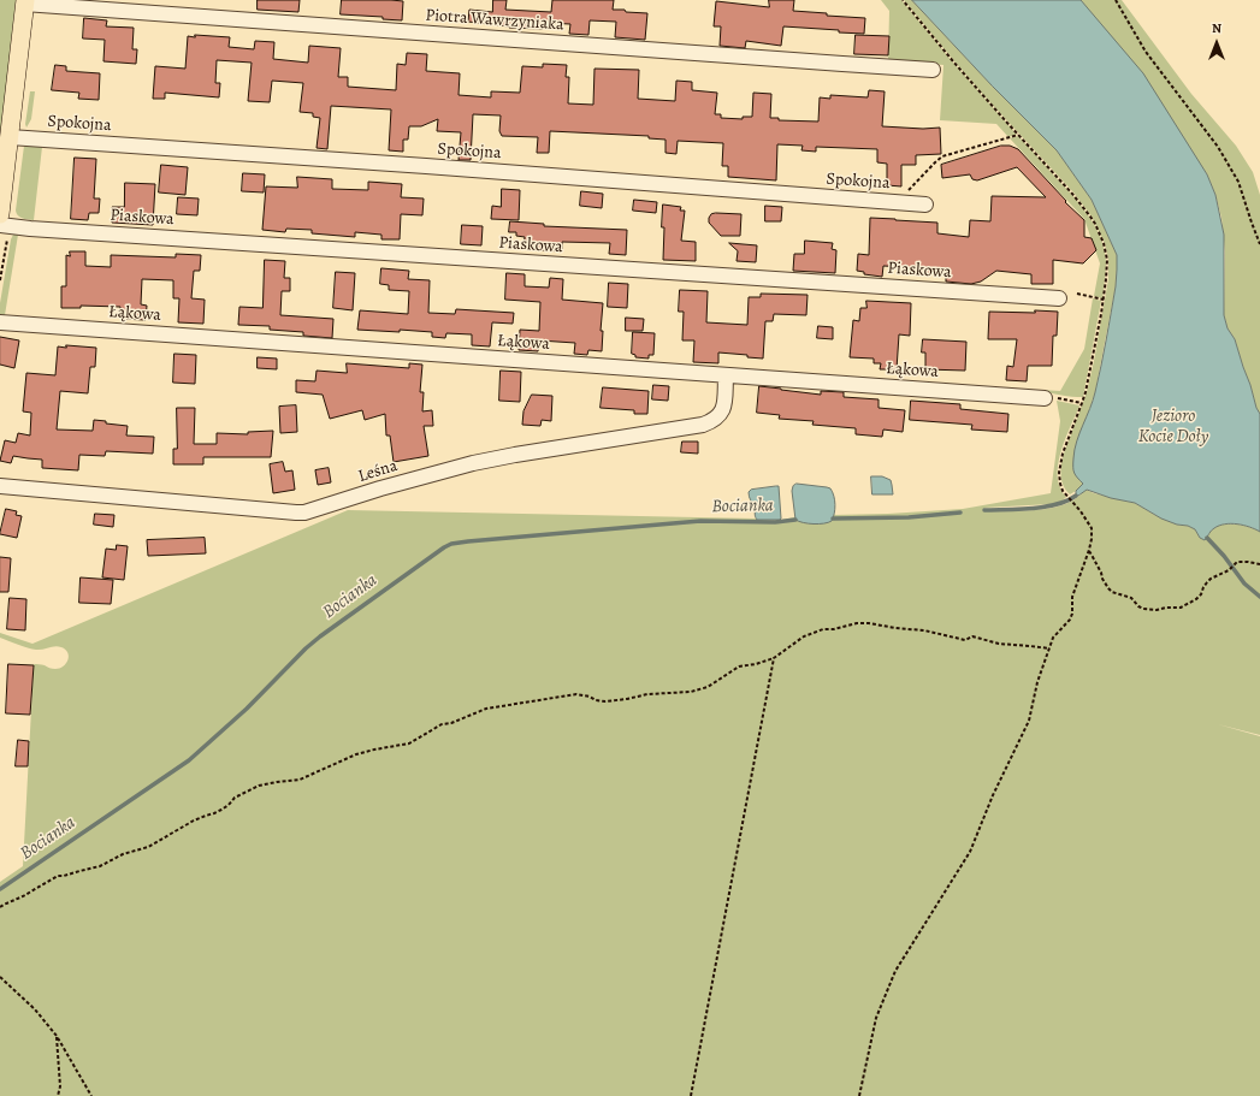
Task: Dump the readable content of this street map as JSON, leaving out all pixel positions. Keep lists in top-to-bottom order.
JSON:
{
  "streets": {
    "street": [
      "Piotra Wawrzyniaka",
      "Spokojna",
      "Piaskowa",
      "Łąkowa",
      "Leśna"
    ]
  },
  "crossings": [
    ["Łąkowa", "Leśna"]
  ],
  "water": ["Jezioro Kocie Doły", "Bocianka"],
  "north": "top"
}
